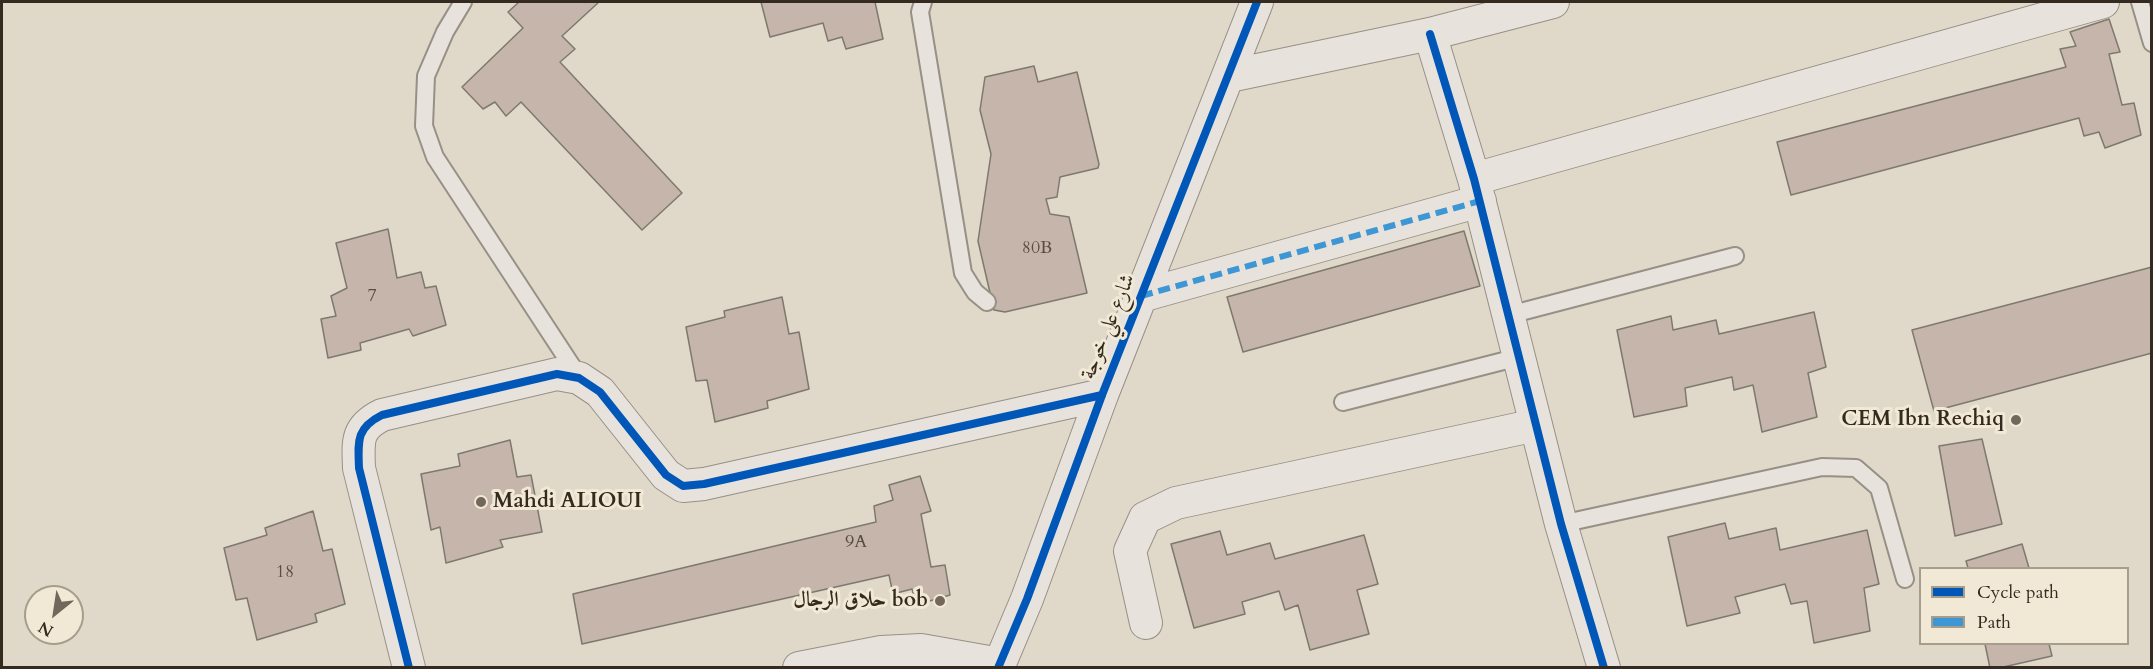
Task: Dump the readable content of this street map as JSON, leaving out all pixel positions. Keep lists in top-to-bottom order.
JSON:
{
  "streets": {
    "street": ["شارع علي خوجة"]
  },
  "places": ["CEM Ibn Rechiq", "Mahdi ALIOUI", "حلاق الرجال bob"],
  "house_numbers": [
    "80B",
    "7",
    "9A",
    "18"
  ],
  "legend": ["Cycle path", "Path"],
  "north": "bottom left"
}
